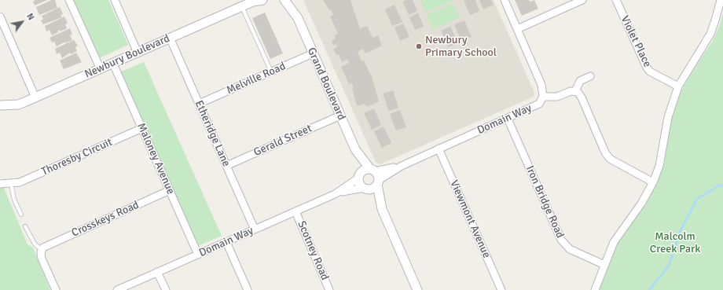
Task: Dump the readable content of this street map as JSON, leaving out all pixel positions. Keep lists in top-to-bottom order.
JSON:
{
  "streets": {
    "street": [
      "Violet Place",
      "Newbury Boulevard",
      "Melville Road",
      "Grand Boulevard",
      "Domain Way",
      "Etheridge Lane",
      "Gerald Street",
      "Thoresby Circuit",
      "Maloney Avenue",
      "Iron Bridge Road",
      "Crosskeys Road",
      "Viewmont Avenue",
      "Scotney Road"
    ]
  },
  "crossings": [
    ["Newbury Boulevard", "Etheridge Lane"],
    ["Newbury Boulevard", "Maloney Avenue"],
    ["Melville Road", "Grand Boulevard"],
    ["Melville Road", "Etheridge Lane"],
    ["Grand Boulevard", "Domain Way"],
    ["Grand Boulevard", "Gerald Street"],
    ["Domain Way", "Etheridge Lane"],
    ["Domain Way", "Maloney Avenue"],
    ["Domain Way", "Iron Bridge Road"],
    ["Domain Way", "Viewmont Avenue"],
    ["Domain Way", "Scotney Road"],
    ["Etheridge Lane", "Gerald Street"],
    ["Thoresby Circuit", "Maloney Avenue"],
    ["Maloney Avenue", "Crosskeys Road"]
  ],
  "parks": ["Malcolm Creek Park"],
  "places": ["Newbury Primary School"],
  "north": "top right"
}
